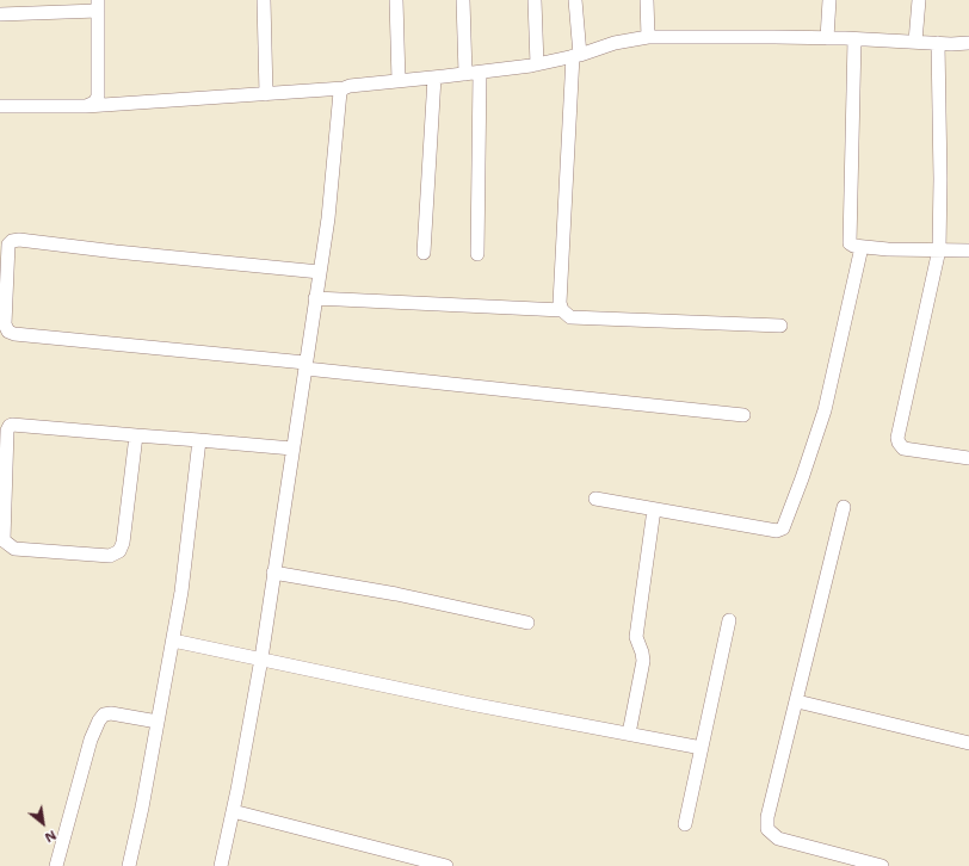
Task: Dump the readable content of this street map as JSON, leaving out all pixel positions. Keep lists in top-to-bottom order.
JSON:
{
  "north": "bottom right"
}
